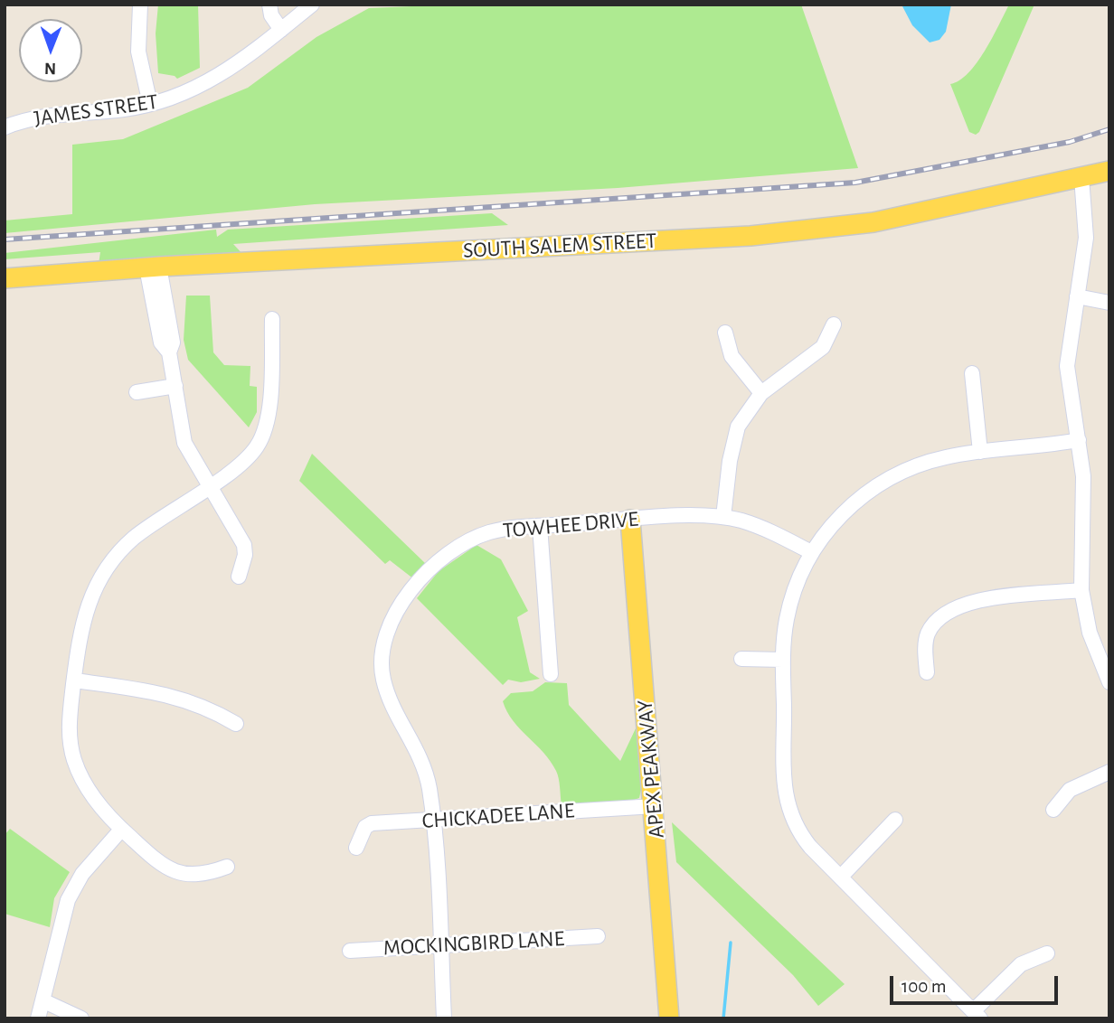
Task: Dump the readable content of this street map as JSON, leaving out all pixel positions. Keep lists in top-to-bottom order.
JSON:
{
  "streets": {
    "main road": ["SOUTH SALEM STREET", "APEX PEAKWAY"],
    "street": [
      "JAMES STREET",
      "TOWHEE DRIVE",
      "CHICKADEE LANE",
      "MOCKINGBIRD LANE"
    ]
  },
  "crossings": [
    ["TOWHEE DRIVE", "APEX PEAKWAY"],
    ["TOWHEE DRIVE", "CHICKADEE LANE"],
    ["TOWHEE DRIVE", "MOCKINGBIRD LANE"],
    ["APEX PEAKWAY", "CHICKADEE LANE"]
  ],
  "scale_bar": "100 m",
  "north": "bottom"
}
